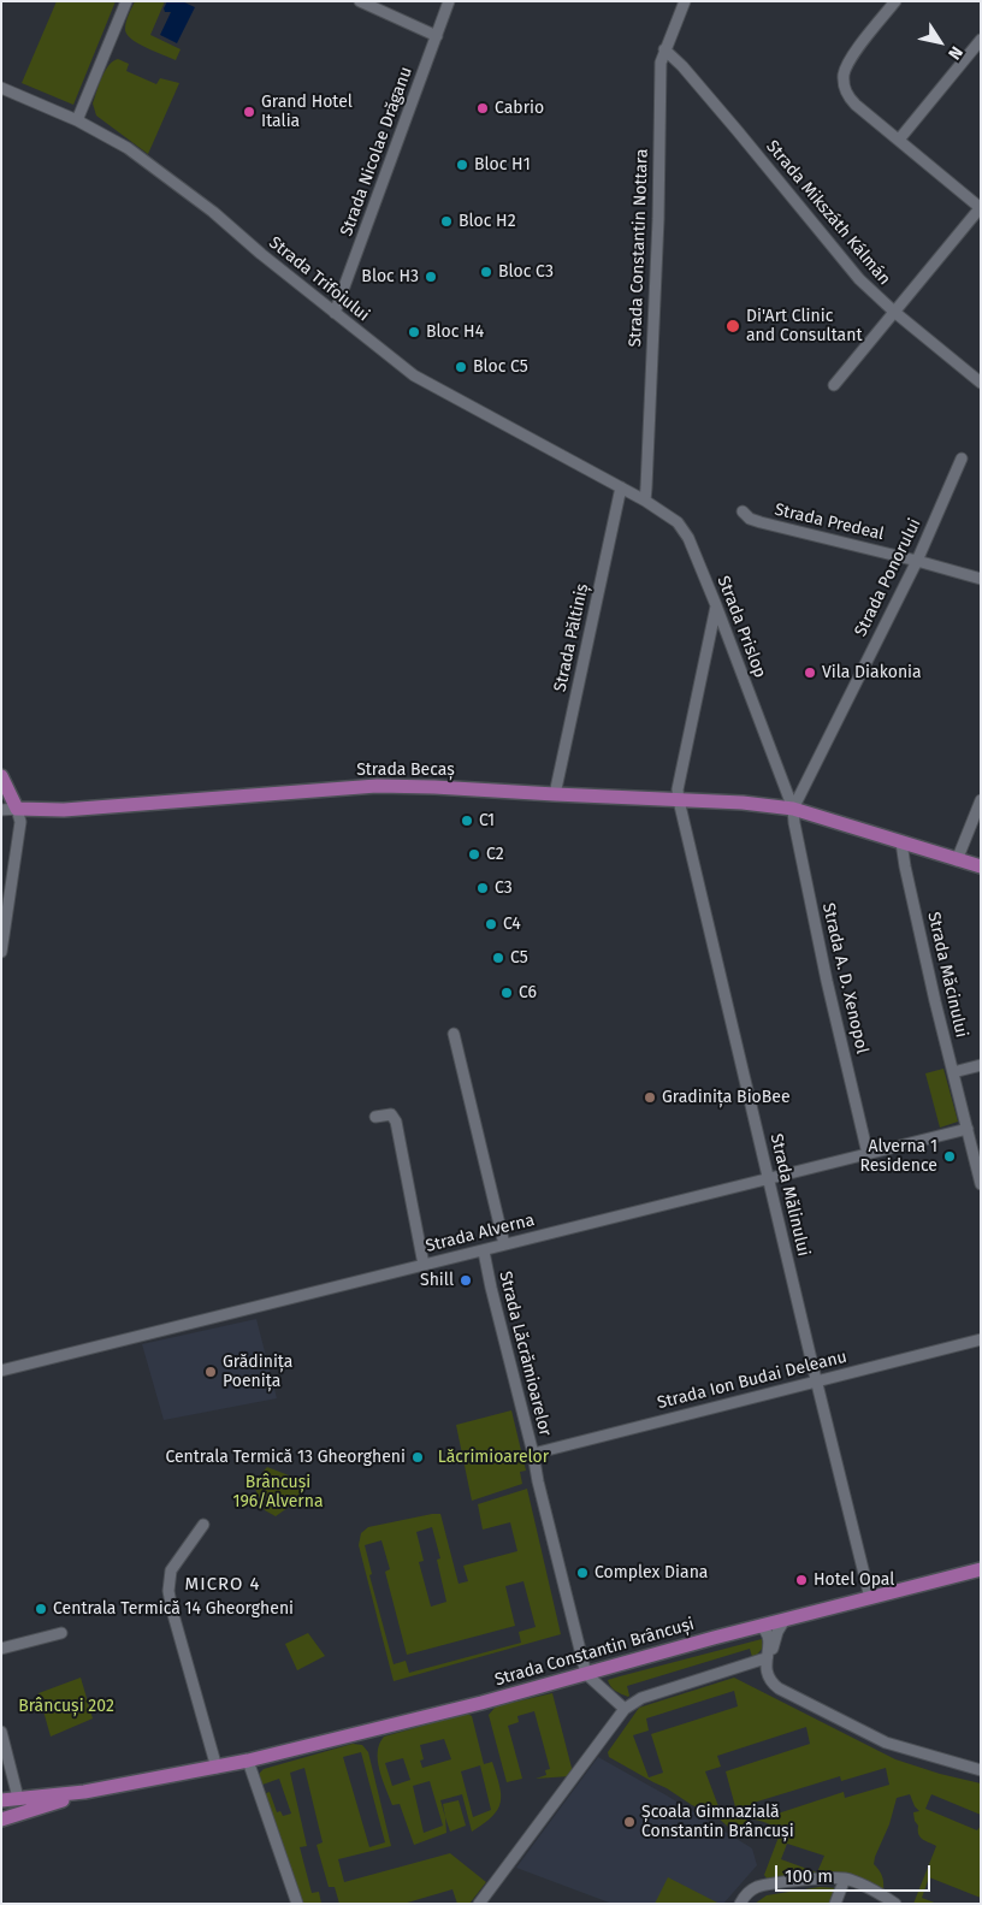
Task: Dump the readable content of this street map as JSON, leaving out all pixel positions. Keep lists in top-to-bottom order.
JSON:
{
  "streets": {
    "main road": ["Strada Becaș", "Strada Constantin Brâncuși"],
    "street": [
      "Strada Nicolae Drăganu",
      "Strada Mikszáth Kálmán",
      "Strada Constantin Nottara",
      "Strada Trifoiului",
      "Strada Predeal",
      "Strada Ponorului",
      "Strada Prislop",
      "Strada Păltiniș",
      "Strada Măcinului",
      "Strada A. D. Xenopol",
      "Strada Mălinului",
      "Strada Alverna",
      "Strada Lăcrămioarelor",
      "Strada Ion Budai Deleanu"
    ]
  },
  "crossings": [
    ["Strada Nicolae Drăganu", "Strada Trifoiului"],
    ["Strada Mikszáth Kálmán", "Strada Constantin Nottara"],
    ["Strada Constantin Nottara", "Strada Prislop"],
    ["Strada Trifoiului", "Strada Prislop"],
    ["Strada Trifoiului", "Strada Păltiniș"],
    ["Strada Predeal", "Strada Ponorului"],
    ["Strada Ponorului", "Strada Prislop"],
    ["Strada Ponorului", "Strada Becaș"],
    ["Strada Ponorului", "Strada A. D. Xenopol"],
    ["Strada Prislop", "Strada Păltiniș"],
    ["Strada Prislop", "Strada Becaș"],
    ["Strada Prislop", "Strada A. D. Xenopol"],
    ["Strada Prislop", "Strada Mălinului"],
    ["Strada Păltiniș", "Strada Becaș"],
    ["Strada Becaș", "Strada Măcinului"],
    ["Strada Becaș", "Strada A. D. Xenopol"],
    ["Strada Becaș", "Strada Mălinului"],
    ["Strada Măcinului", "Strada Alverna"],
    ["Strada A. D. Xenopol", "Strada Alverna"],
    ["Strada Mălinului", "Strada Alverna"],
    ["Strada Mălinului", "Strada Ion Budai Deleanu"],
    ["Strada Mălinului", "Strada Constantin Brâncuși"],
    ["Strada Alverna", "Strada Lăcrămioarelor"],
    ["Strada Lăcrămioarelor", "Strada Ion Budai Deleanu"],
    ["Strada Lăcrămioarelor", "Strada Constantin Brâncuși"]
  ],
  "districts": ["MICRO 4"],
  "parks": ["Lăcrimioarelor", "Brâncuși 196/Alverna", "Brâncuși 202"],
  "places": [
    "Cabrio",
    "Grand Hotel Italia",
    "Bloc H1",
    "Bloc H2",
    "Bloc C3",
    "Bloc H3",
    "Di'Art Clinic and Consultant",
    "Bloc H4",
    "Bloc C5",
    "Vila Diakonia",
    "C1",
    "C2",
    "C3",
    "C4",
    "C5",
    "C6",
    "Gradinița BioBee",
    "Alverna 1 Residence",
    "Shill",
    "Grădinița Poenița",
    "Centrala Termică 13 Gheorgheni",
    "Complex Diana",
    "Hotel Opal",
    "Centrala Termică 14 Gheorgheni",
    "Școala Gimnazială Constantin Brâncuși"
  ],
  "scale_bar": "100 m",
  "north": "bottom right"
}
